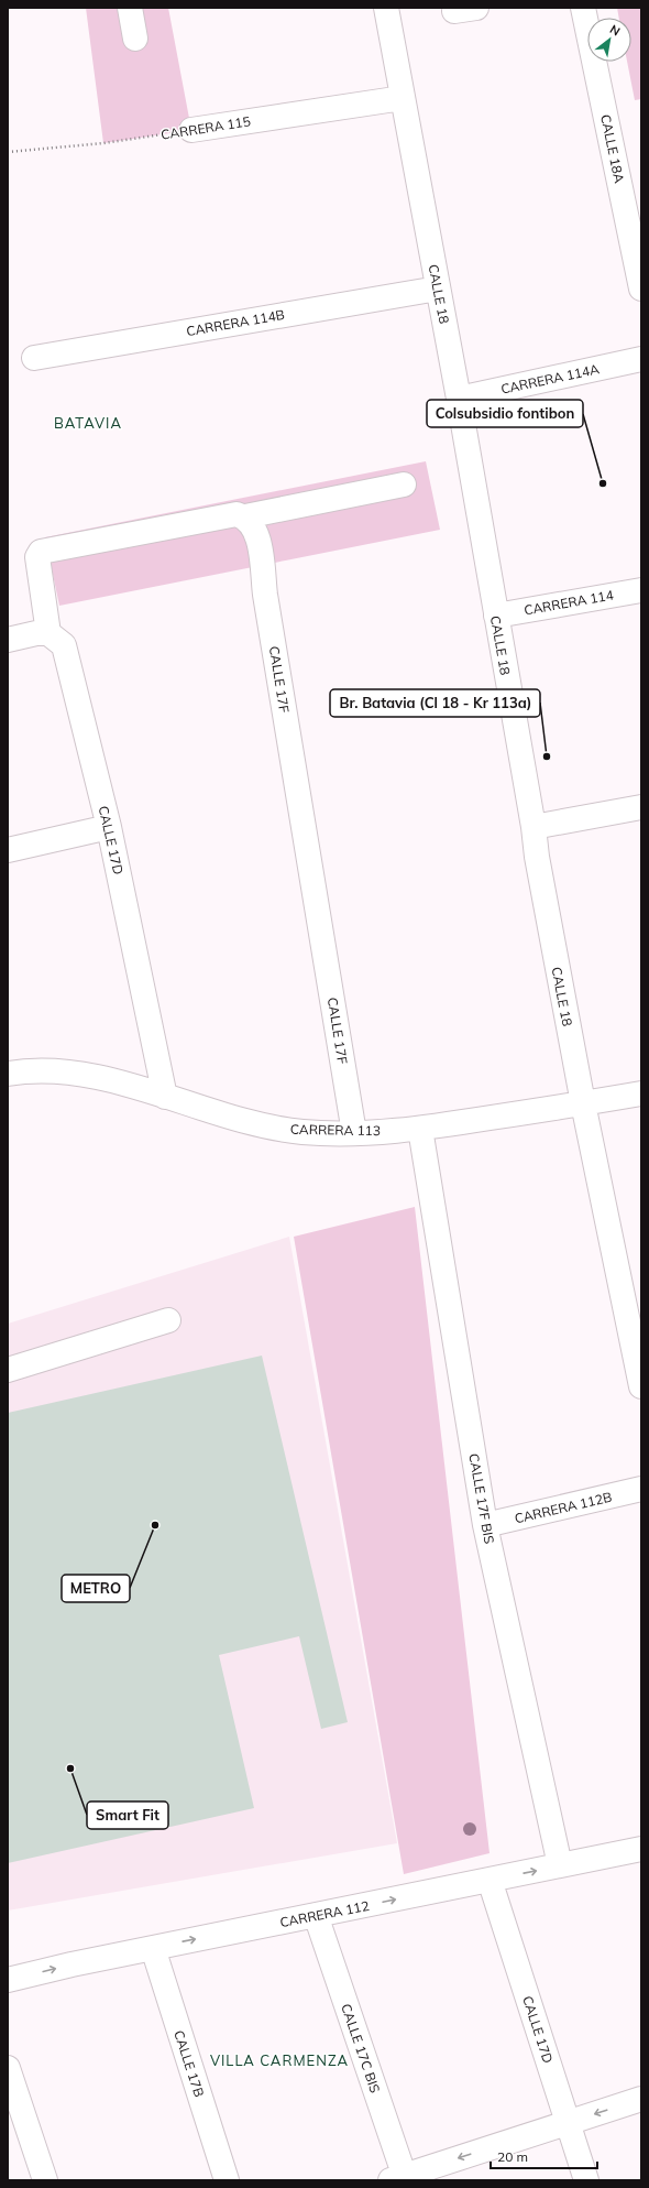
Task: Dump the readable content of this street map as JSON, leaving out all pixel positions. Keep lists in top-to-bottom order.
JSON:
{
  "streets": {
    "street": [
      "CARRERA 115",
      "CALLE 18A",
      "CALLE 18",
      "CARRERA 114B",
      "CARRERA 114A",
      "CARRERA 114",
      "CALLE 17F",
      "CALLE 17D",
      "CARRERA 113",
      "CALLE 17F BIS",
      "CARRERA 112B",
      "CARRERA 112",
      "CALLE 17C BIS",
      "CALLE 17B"
    ]
  },
  "crossings": [
    ["CARRERA 115", "CALLE 18"],
    ["CALLE 18", "CARRERA 114B"],
    ["CALLE 18", "CARRERA 114A"],
    ["CALLE 18", "CARRERA 114"],
    ["CALLE 18", "CARRERA 113"],
    ["CALLE 17F", "CARRERA 113"],
    ["CALLE 17D", "CARRERA 113"],
    ["CALLE 17D", "CARRERA 112"],
    ["CARRERA 113", "CALLE 17F BIS"],
    ["CALLE 17F BIS", "CARRERA 112B"],
    ["CALLE 17F BIS", "CARRERA 112"],
    ["CARRERA 112", "CALLE 17C BIS"],
    ["CARRERA 112", "CALLE 17B"]
  ],
  "one_way": ["CARRERA 112"],
  "districts": ["BATAVIA", "VILLA CARMENZA"],
  "places": [
    "Colsubsidio fontibon",
    "Br. Batavia (Cl 18 - Kr 113a)",
    "METRO",
    "Smart Fit"
  ],
  "scale_bar": "20 m",
  "north": "top right"
}
